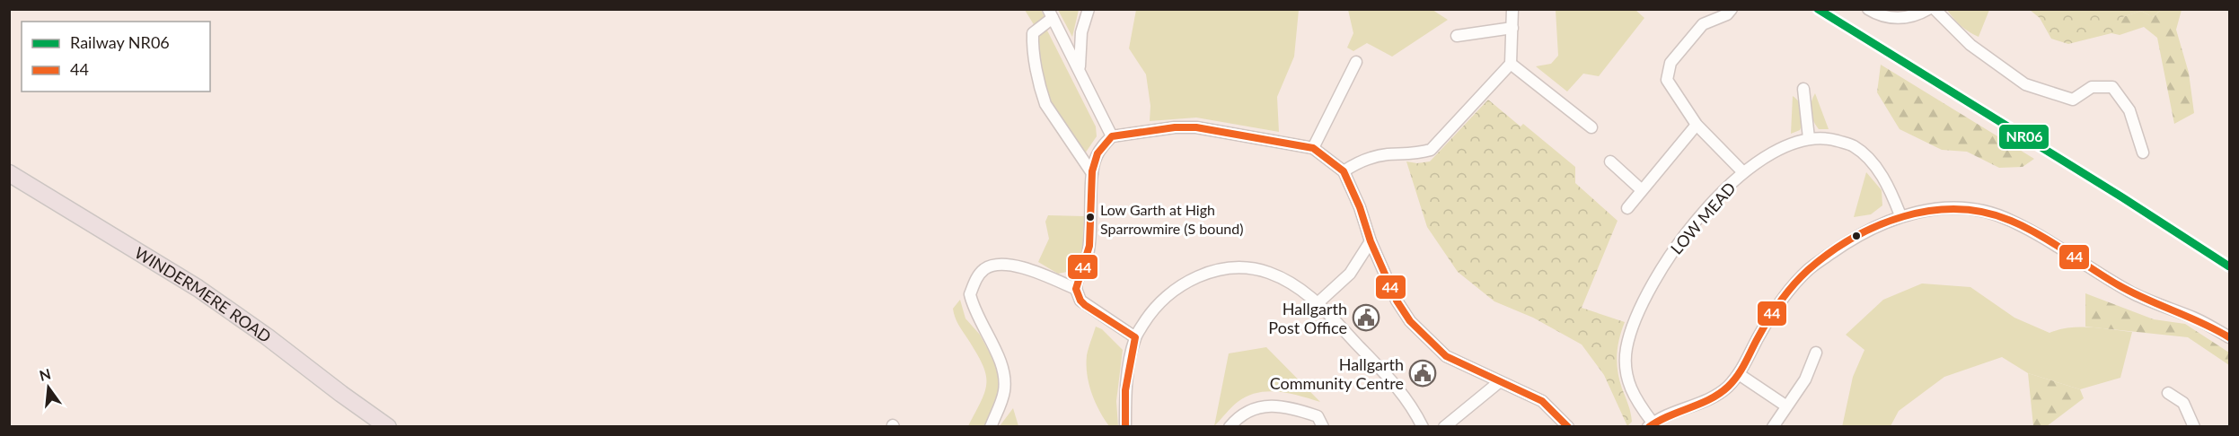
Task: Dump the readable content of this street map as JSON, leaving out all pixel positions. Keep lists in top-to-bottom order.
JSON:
{
  "streets": {
    "highway": ["WINDERMERE ROAD"],
    "street": ["LOW MEAD"]
  },
  "places": {
    "other": ["Low Garth at High Sparrowmire (S bound)"],
    "public building": ["Hallgarth Post Office", "Hallgarth Community Centre"]
  },
  "lines": ["rail line NR06", "transit line 44"],
  "legend": ["Railway NR06", "44"],
  "north": "top"
}
